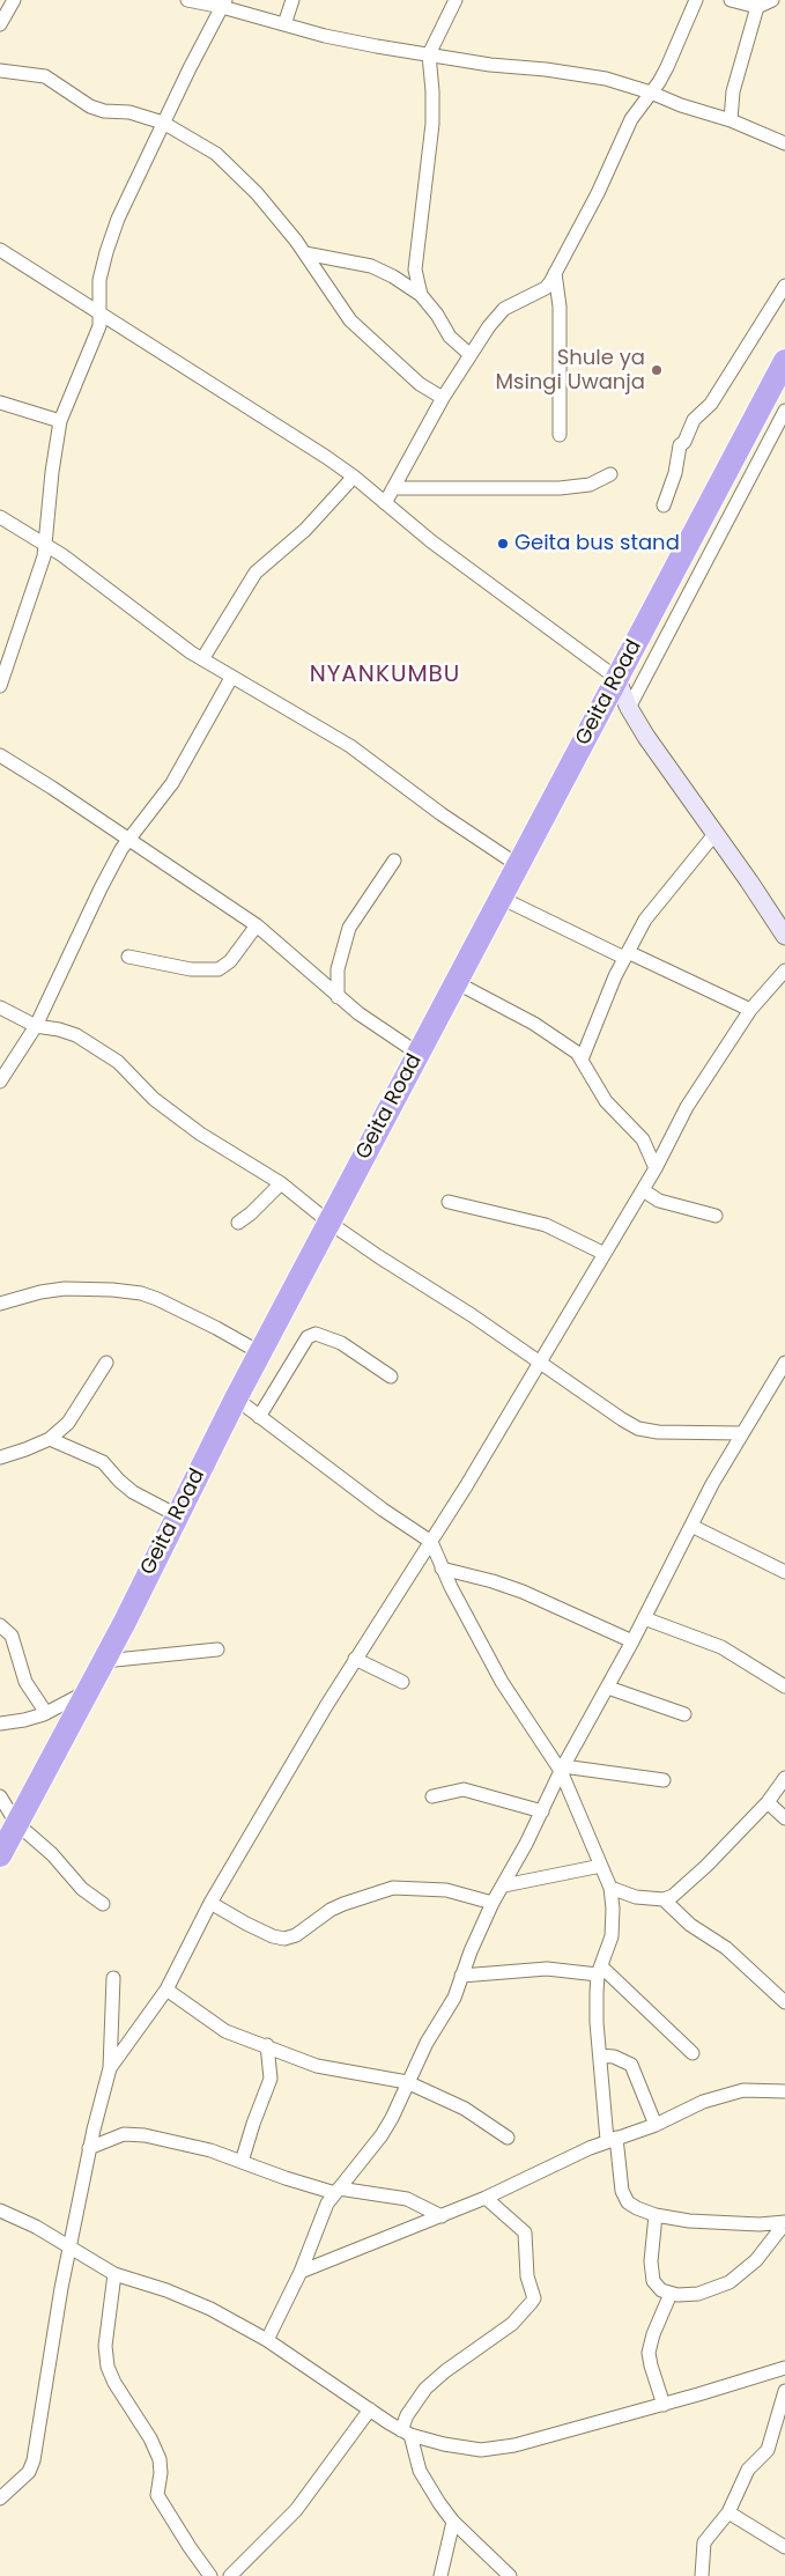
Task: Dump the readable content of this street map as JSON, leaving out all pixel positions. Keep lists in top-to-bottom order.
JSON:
{
  "streets": {
    "highway": ["Geita Road"]
  },
  "districts": ["NYANKUMBU"],
  "places": ["Shule ya Msingi Uwanja", "Geita bus stand"]
}
